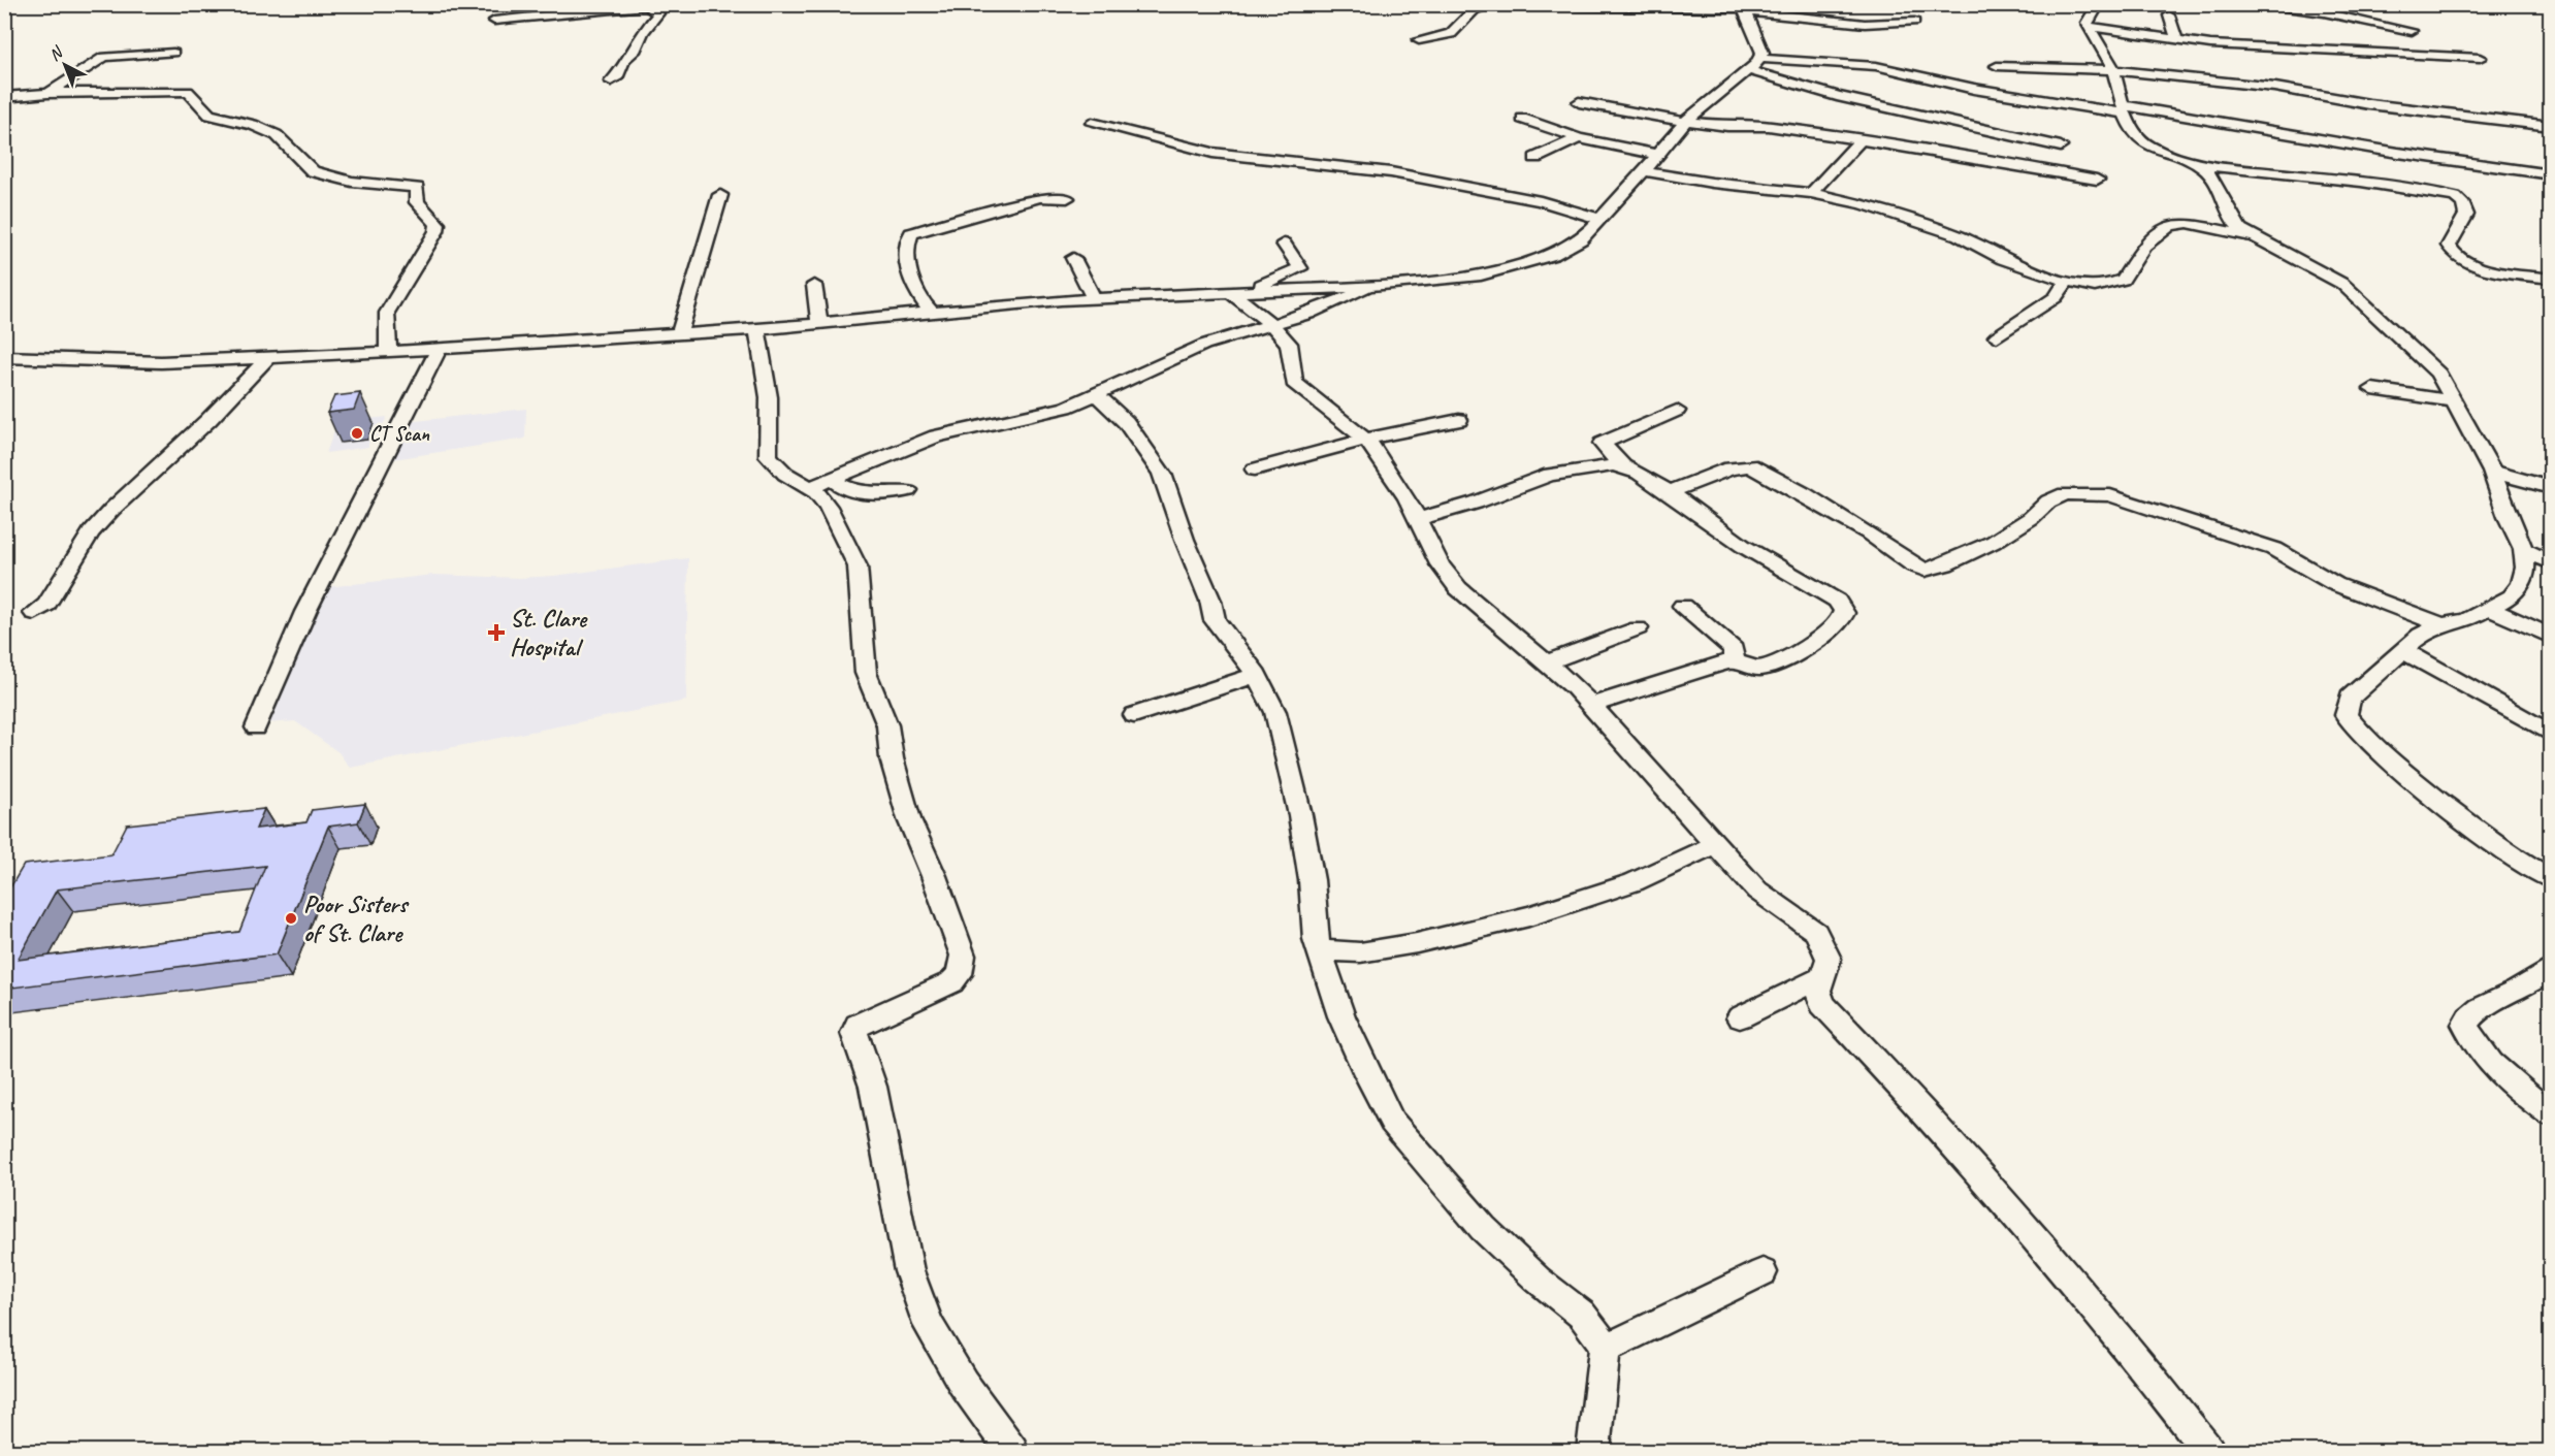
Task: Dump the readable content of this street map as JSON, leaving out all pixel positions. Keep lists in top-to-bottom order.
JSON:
{
  "places": {
    "other": ["CT Scan", "Poor Sisters of St. Clare"],
    "health": ["St. Clare Hospital"]
  },
  "north": "top left"
}
